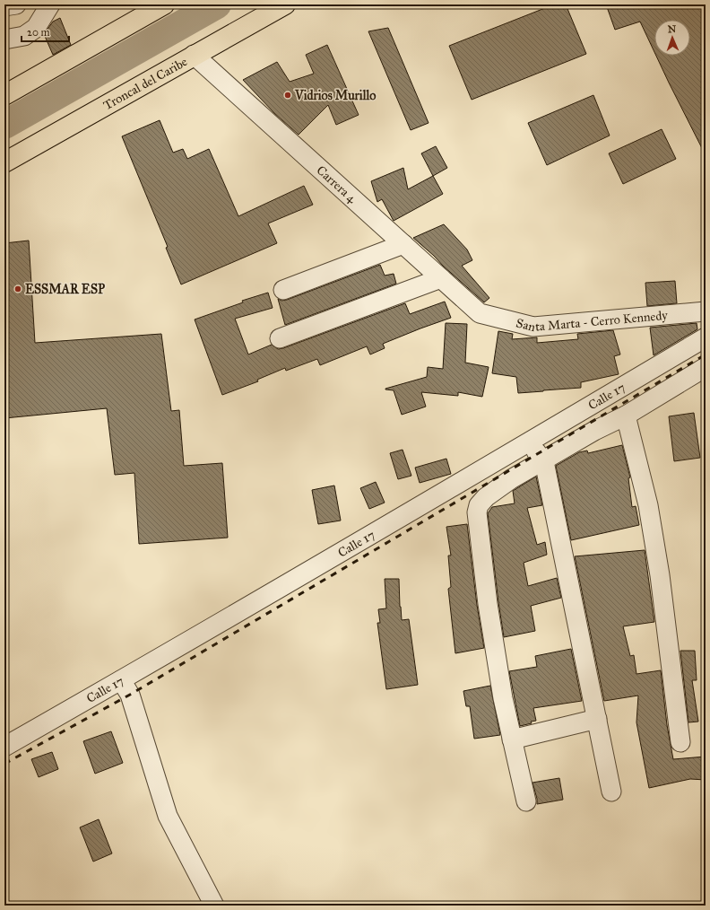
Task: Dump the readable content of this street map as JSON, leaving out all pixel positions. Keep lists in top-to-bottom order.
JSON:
{
  "streets": {
    "highway": ["Troncal del Caribe"],
    "street": ["Carrera 4", "Santa Marta - Cerro Kennedy", "Calle 17"]
  },
  "crossings": [
    ["Troncal del Caribe", "Carrera 4"],
    ["Carrera 4", "Santa Marta - Cerro Kennedy"]
  ],
  "places": ["Vidrios Murillo", "ESSMAR ESP"],
  "scale_bar": "20 m",
  "north": "top"
}
